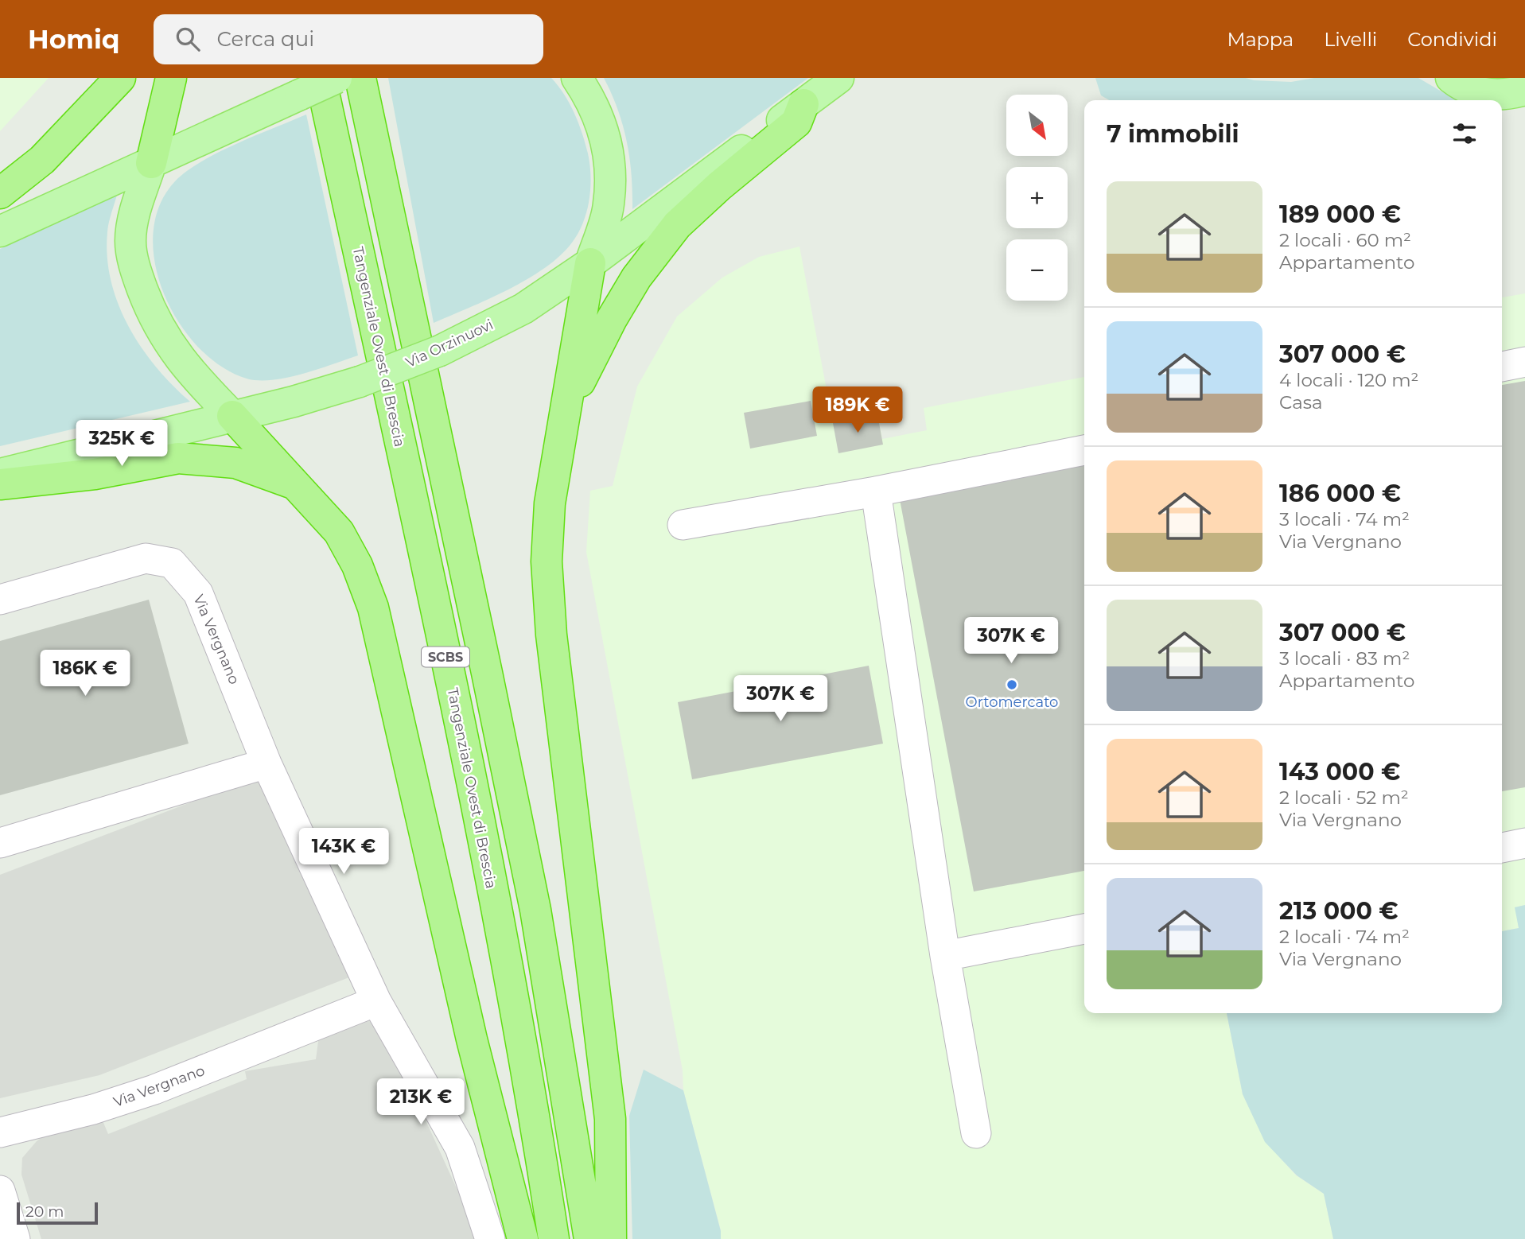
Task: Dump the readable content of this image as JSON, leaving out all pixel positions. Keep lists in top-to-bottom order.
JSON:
{
  "streets": {
    "highway": ["Tangenziale Ovest di Brescia", "SCBS"],
    "main road": ["Via Orzinuovi"],
    "street": ["Via Vergnano"]
  },
  "places": ["Ortomercato"],
  "scale_bar": "20 m",
  "north": "bottom right",
  "page": {
    "header": "Homiq",
    "search": "Cerca qui",
    "nav": ["Mappa", "Livelli", "Condividi"],
    "map_buttons": ["+", "−"],
    "heading": "7 immobili",
    "list": [
      {
        "name": "189 000 €",
        "note": "2 locali · 60 m² · Appartamento"
      },
      {
        "name": "307 000 €",
        "note": "4 locali · 120 m² · Casa"
      },
      {
        "name": "186 000 €",
        "note": "3 locali · 74 m² · Via Vergnano"
      },
      {
        "name": "307 000 €",
        "note": "3 locali · 83 m² · Appartamento"
      },
      {
        "name": "143 000 €",
        "note": "2 locali · 52 m² · Via Vergnano"
      },
      {
        "name": "213 000 €",
        "note": "2 locali · 74 m² · Via Vergnano"
      }
    ],
    "price": [
      "189K €",
      "325K €",
      "307K €",
      "186K €",
      "307K €",
      "143K €",
      "213K €"
    ],
    "scale": "20 m"
  }
}
